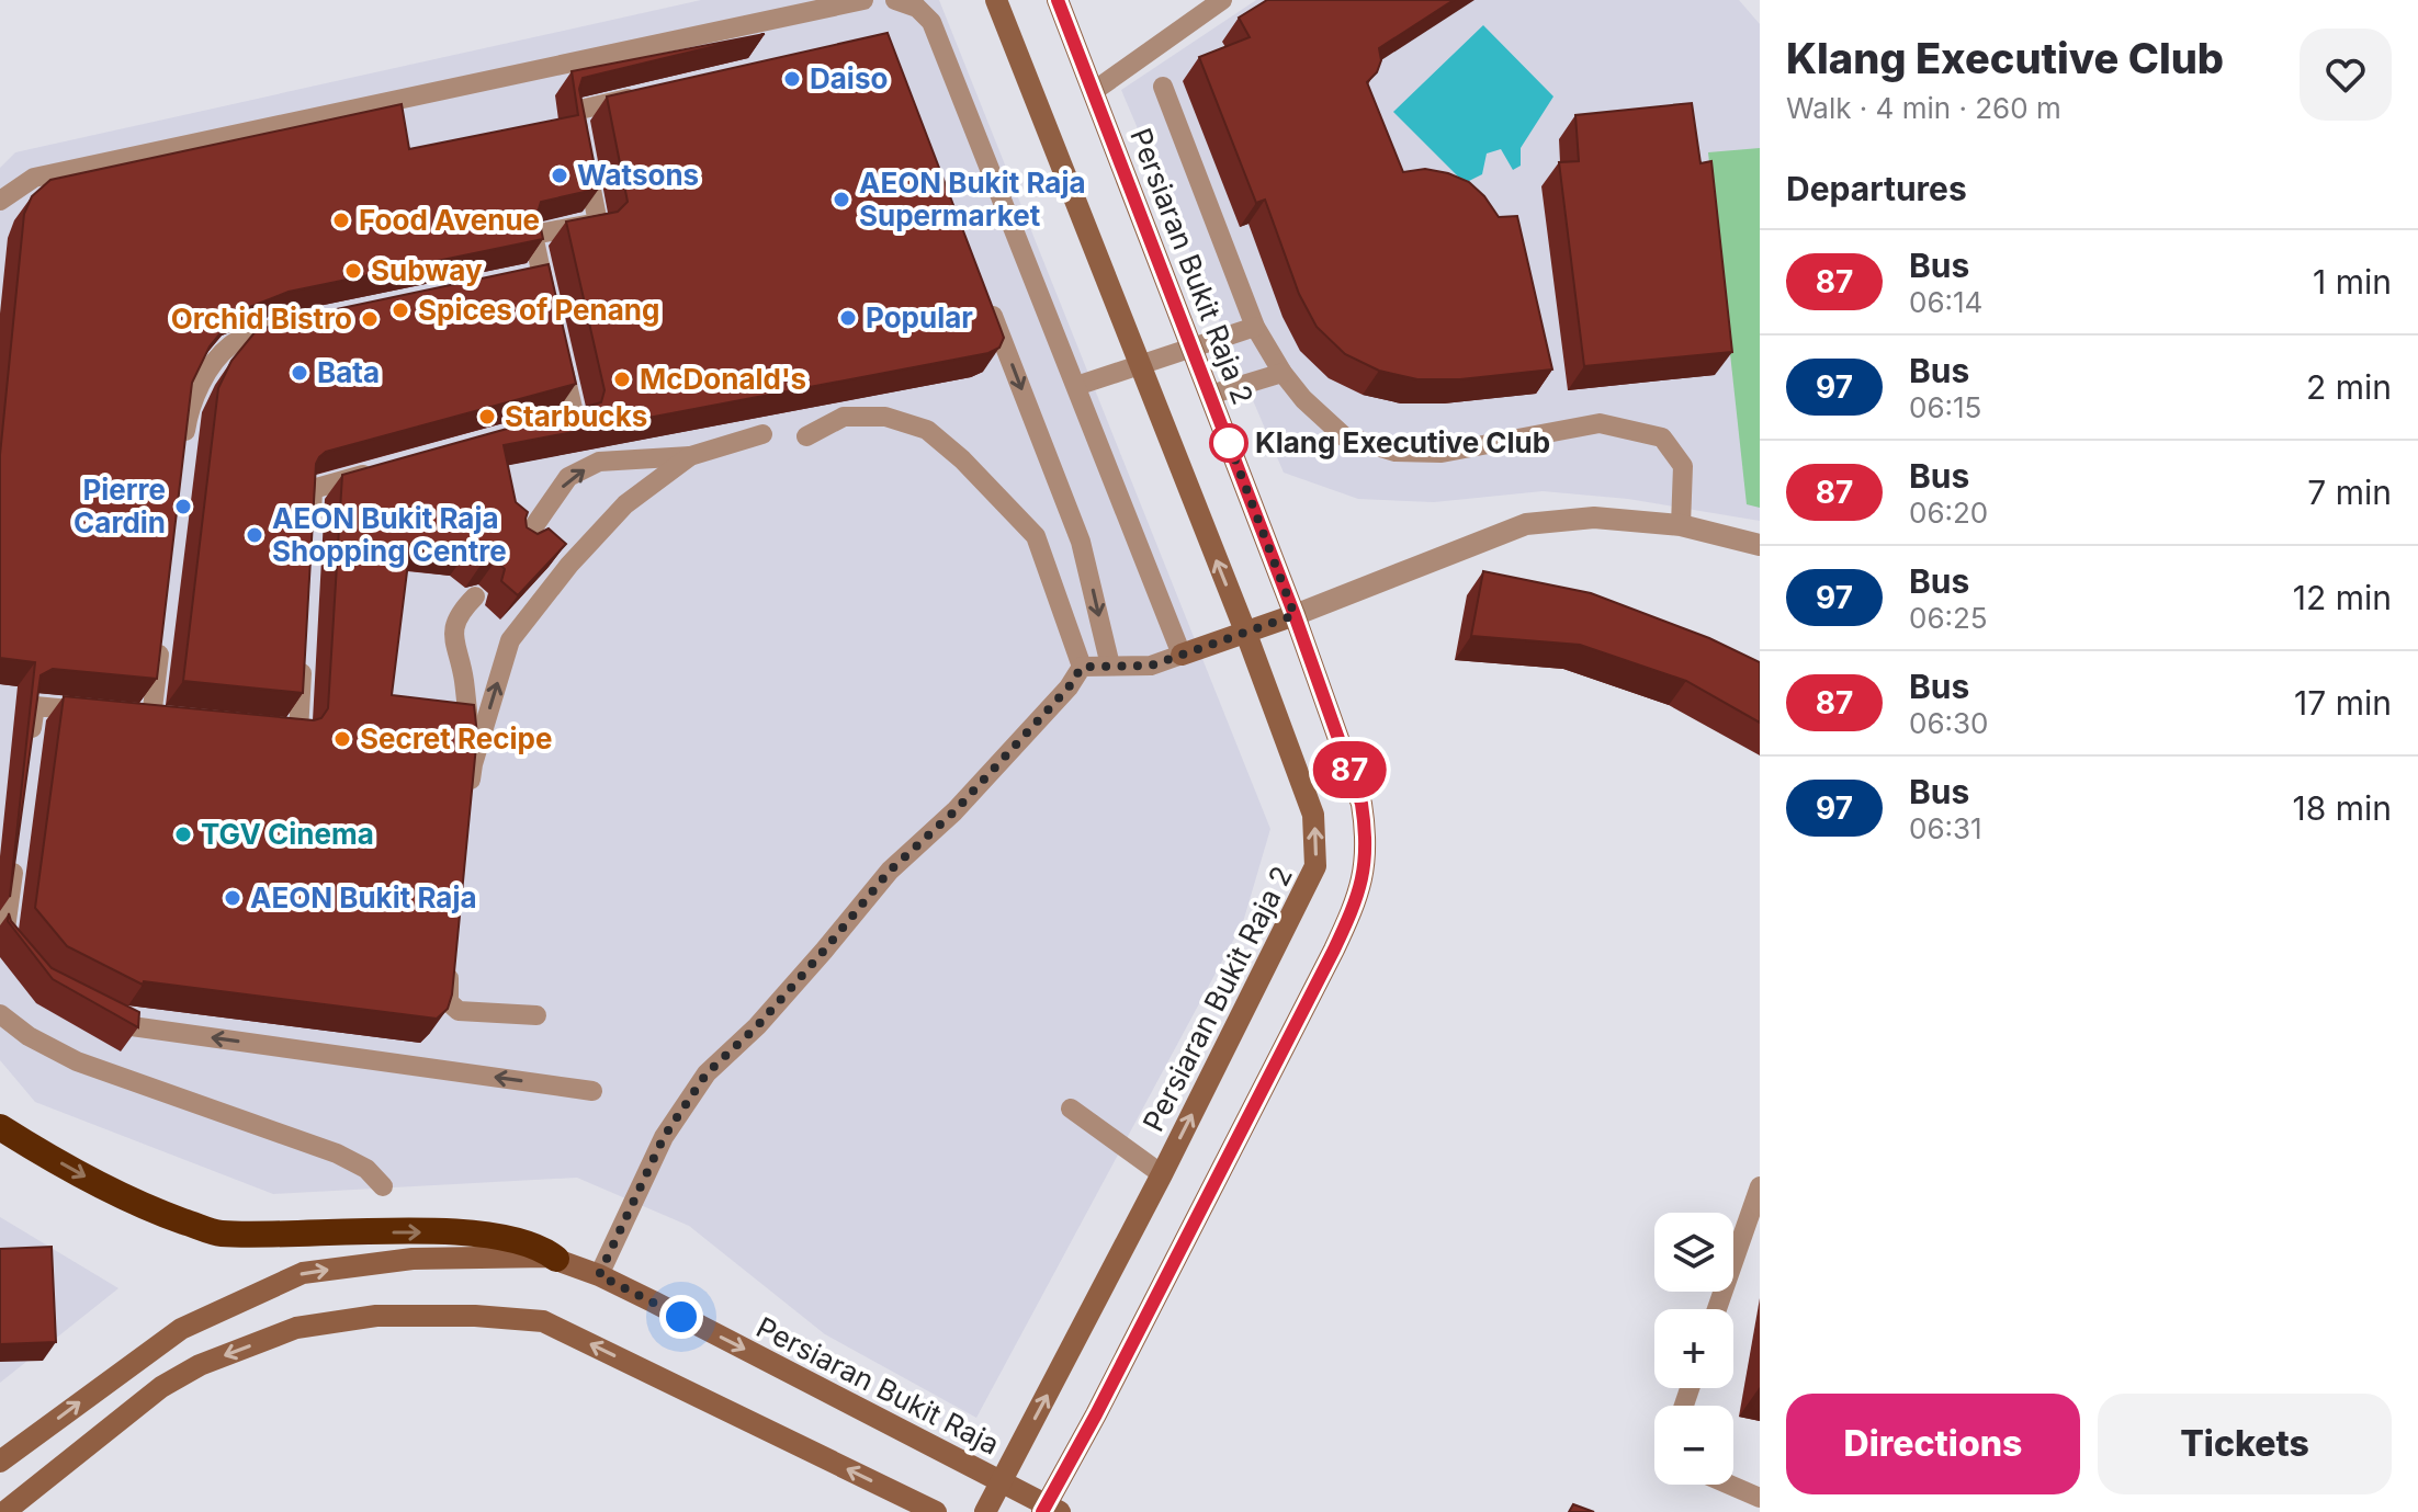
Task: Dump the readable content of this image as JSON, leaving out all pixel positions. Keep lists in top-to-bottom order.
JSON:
{
  "streets": {
    "street": ["Persiaran Bukit Raja 2", "Persiaran Bukit Raja"]
  },
  "crossings": [
    ["Persiaran Bukit Raja 2", "Persiaran Bukit Raja"]
  ],
  "places": [
    "Daiso",
    "Watsons",
    "AEON Bukit Raja Supermarket",
    "Food Avenue",
    "Subway",
    "Spices of Penang",
    "Popular",
    "Orchid Bistro",
    "Bata",
    "McDonald's",
    "Starbucks",
    "Klang Executive Club",
    "Pierre Cardin",
    "AEON Bukit Raja Shopping Centre",
    "Secret Recipe",
    "TGV Cinema",
    "AEON Bukit Raja"
  ],
  "lines": ["bus line 87"],
  "page": {
    "on_map": "87",
    "heading": [
      ["Klang Executive Club", "Walk · 4 min · 260 m"],
      "Departures"
    ],
    "list": [
      {
        "mark": "87",
        "name": "Bus",
        "note": "06:14",
        "value": "1 min"
      },
      {
        "mark": "97",
        "name": "Bus",
        "note": "06:15",
        "value": "2 min"
      },
      {
        "mark": "87",
        "name": "Bus",
        "note": "06:20",
        "value": "7 min"
      },
      {
        "mark": "97",
        "name": "Bus",
        "note": "06:25",
        "value": "12 min"
      },
      {
        "mark": "87",
        "name": "Bus",
        "note": "06:30",
        "value": "17 min"
      },
      {
        "mark": "97",
        "name": "Bus",
        "note": "06:31",
        "value": "18 min"
      }
    ],
    "map_buttons": ["+", "−"],
    "buttons": ["Directions", "Tickets"]
  }
}
